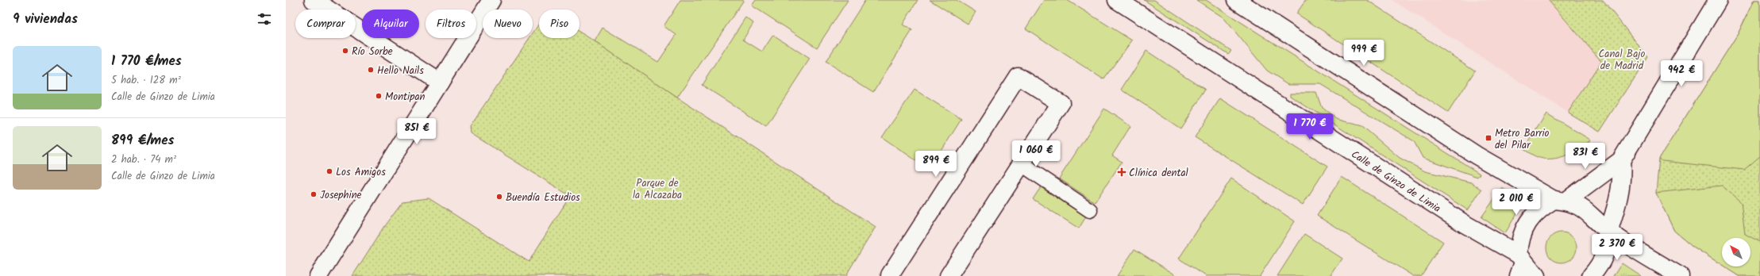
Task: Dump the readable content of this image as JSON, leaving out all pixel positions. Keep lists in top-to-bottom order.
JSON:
{
  "streets": {
    "street": ["Calle de Ginzo de Limia"]
  },
  "parks": ["Canal Bajo de Madrid", "Parque de la Alcazaba"],
  "places": {
    "other": [
      "Río Sorbe",
      "Hello Nails",
      "Montipan",
      "Los Amigos",
      "Josephine",
      "Buendía Estudios"
    ],
    "transit": ["Metro Barrio del Pilar"],
    "health": ["Clínica dental"]
  },
  "north": "top left",
  "page": {
    "heading": "9 viviendas",
    "chip": [
      "Comprar",
      "Alquilar",
      "Filtros",
      "Nuevo",
      "Piso"
    ],
    "list": [
      {
        "name": "1 770 €/mes",
        "note": "5 hab. · 128 m² · Calle de Ginzo de Limia"
      },
      {
        "name": "899 €/mes",
        "note": "2 hab. · 74 m² · Calle de Ginzo de Limia"
      }
    ],
    "price": [
      "999 €",
      "942 €",
      "1 770 €",
      "851 €",
      "1 060 €",
      "831 €",
      "899 €",
      "2 010 €",
      "2 370 €"
    ]
  }
}
